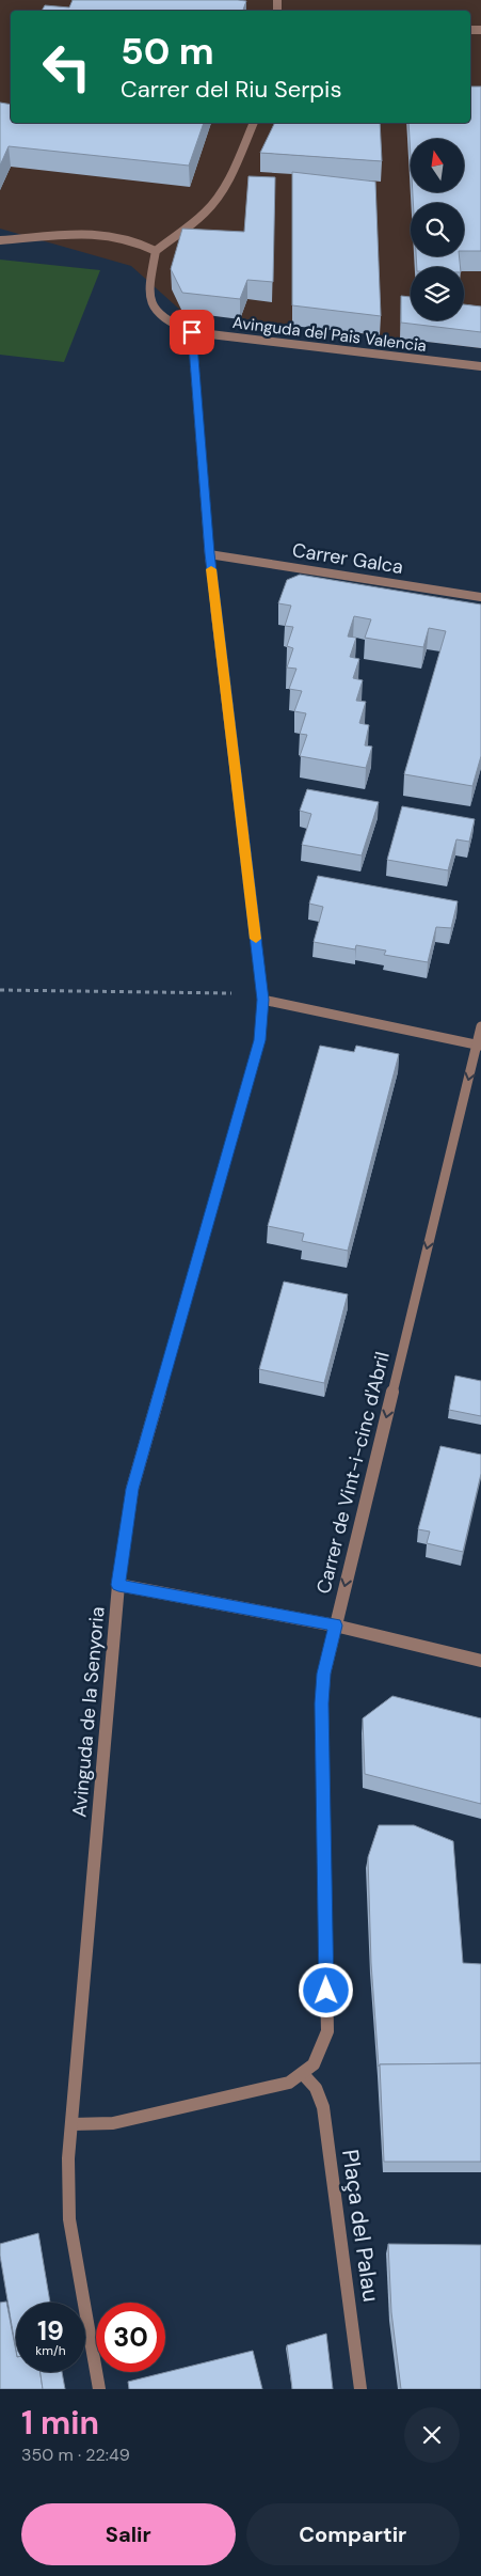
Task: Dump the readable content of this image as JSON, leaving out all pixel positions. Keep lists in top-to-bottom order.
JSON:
{
  "streets": {
    "street": [
      "Avinguda del Pais Valencia",
      "Carrer Galca",
      "Carrer de Vint-i-cinc d'Abril",
      "Avinguda de la Senyoria",
      "Plaça del Palau"
    ]
  },
  "crossings": [
    ["Avinguda del Pais Valencia", "Avinguda de la Senyoria"],
    ["Carrer Galca", "Avinguda de la Senyoria"],
    ["Carrer de Vint-i-cinc d'Abril", "Avinguda de la Senyoria"],
    ["Carrer de Vint-i-cinc d'Abril", "Plaça del Palau"]
  ],
  "one_way": ["Carrer de Vint-i-cinc d'Abril"],
  "north": "top",
  "page": {
    "turn": ["50 m", "Carrer del Riu Serpis"],
    "speed": "19 km/h",
    "limit": "30",
    "heading": ["1 min", "350 m · 22:49"],
    "buttons": ["Salir", "Compartir"]
  }
}
